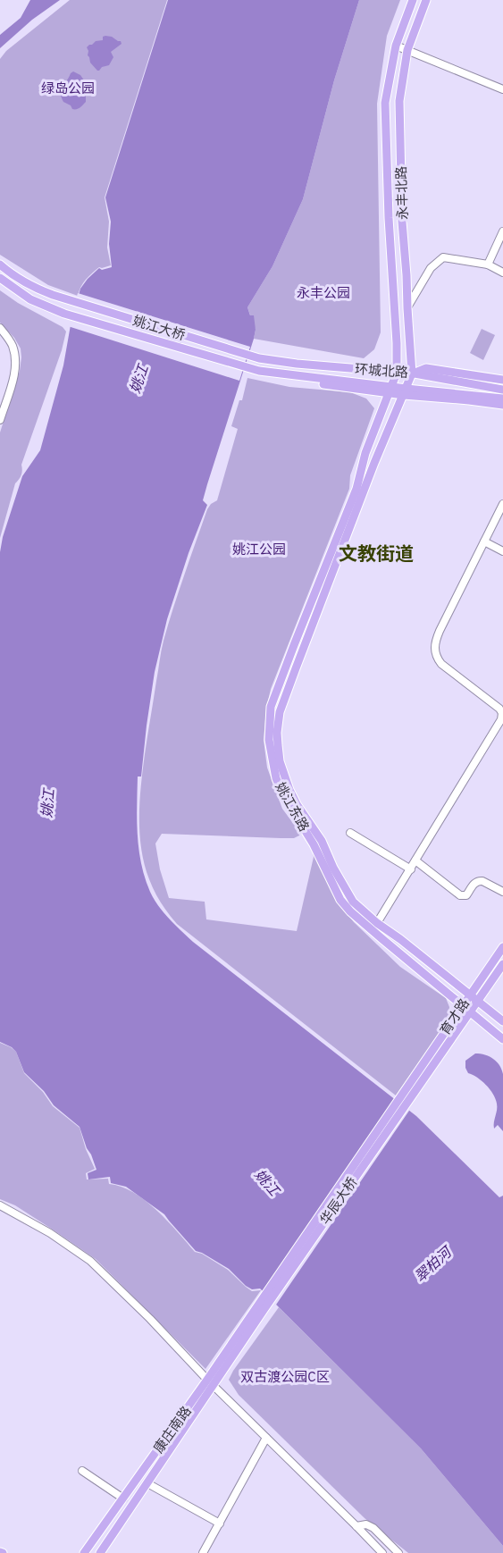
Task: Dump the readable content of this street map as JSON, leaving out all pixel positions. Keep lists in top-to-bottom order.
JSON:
{
  "streets": {
    "main road": [
      "永丰北路",
      "姚江大桥",
      "环城北路",
      "姚江东路",
      "育才路",
      "华辰大桥",
      "康庄南路"
    ]
  },
  "crossings": [
    ["永丰北路", "环城北路"],
    ["永丰北路", "姚江东路"],
    ["姚江大桥", "环城北路"],
    ["环城北路", "姚江东路"],
    ["姚江东路", "育才路"],
    ["育才路", "华辰大桥"],
    ["华辰大桥", "康庄南路"]
  ],
  "districts": ["文教街道"],
  "water": ["姚江", "翠柏河"],
  "parks": [
    "绿岛公园",
    "永丰公园",
    "姚江公园",
    "双古渡公园C区"
  ]
}
